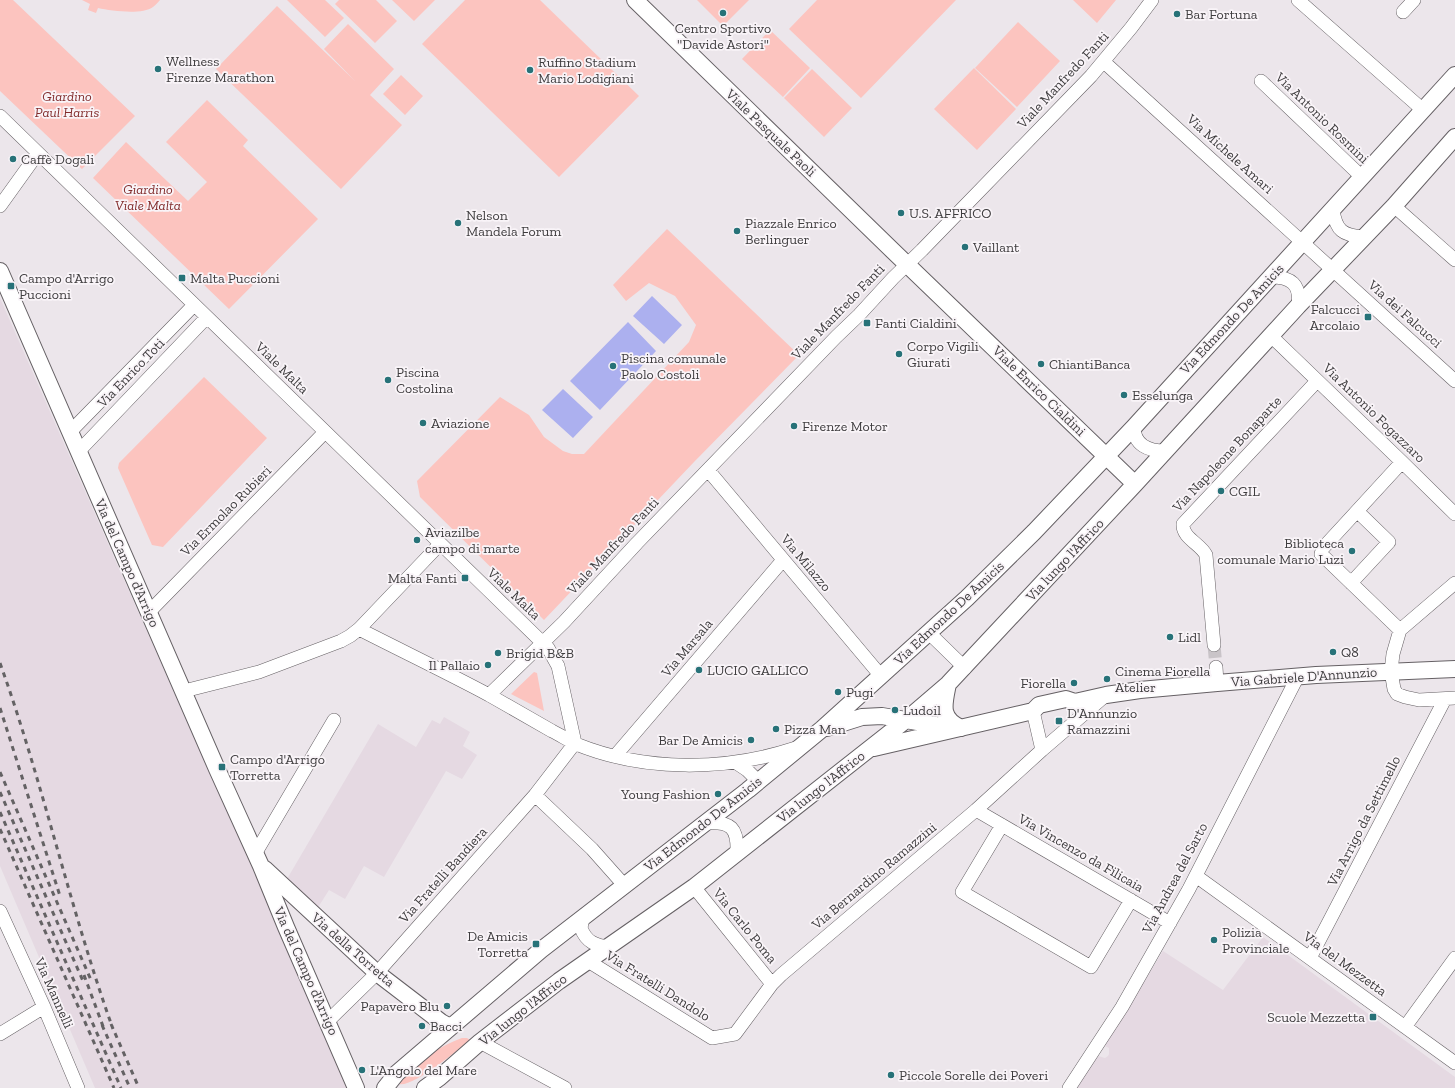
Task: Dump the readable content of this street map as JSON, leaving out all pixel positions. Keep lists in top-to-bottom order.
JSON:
{
  "streets": {
    "street": [
      "Viale Manfredo Fanti",
      "Via Antonio Rosmini",
      "Viale Pasquale Paoli",
      "Via Michele Amari",
      "Via dei Falcucci",
      "Via Edmondo De Amicis",
      "Viale Malta",
      "Via Enrico Toti",
      "Viale Enrico Cialdini",
      "Via Antonio Fogazzaro",
      "Via Napoleone Bonaparte",
      "Via Ermolao Rubieri",
      "Via lungo l'Affrico",
      "Via del Campo d'Arrigo",
      "Via Milazzo",
      "Via Marsala",
      "Via Gabriele D'Annunzio",
      "Via Arrigo da Settimello",
      "Via Vincenzo da Filicaia",
      "Via Fratelli Bandiera",
      "Via Bernardino Ramazzini",
      "Via Andrea del Sarto",
      "Via Carlo Poma",
      "Via della Torretta",
      "Via del Mezzetta",
      "Via Fratelli Dandolo",
      "Via Mannelli"
    ]
  },
  "crossings": [
    ["Viale Manfredo Fanti", "Viale Pasquale Paoli"],
    ["Viale Manfredo Fanti", "Via Michele Amari"],
    ["Viale Manfredo Fanti", "Viale Malta"],
    ["Viale Manfredo Fanti", "Viale Enrico Cialdini"],
    ["Viale Manfredo Fanti", "Via Milazzo"],
    ["Via Antonio Rosmini", "Via Edmondo De Amicis"],
    ["Viale Pasquale Paoli", "Viale Enrico Cialdini"],
    ["Via Michele Amari", "Via dei Falcucci"],
    ["Via Michele Amari", "Via Edmondo De Amicis"],
    ["Via Michele Amari", "Via lungo l'Affrico"],
    ["Via dei Falcucci", "Via lungo l'Affrico"],
    ["Via Edmondo De Amicis", "Viale Enrico Cialdini"],
    ["Via Edmondo De Amicis", "Via Milazzo"],
    ["Via Edmondo De Amicis", "Via della Torretta"],
    ["Viale Malta", "Via Enrico Toti"],
    ["Viale Malta", "Via Ermolao Rubieri"],
    ["Viale Malta", "Via Fratelli Bandiera"],
    ["Via Enrico Toti", "Via del Campo d'Arrigo"],
    ["Viale Enrico Cialdini", "Via lungo l'Affrico"],
    ["Via Antonio Fogazzaro", "Via Napoleone Bonaparte"],
    ["Via Antonio Fogazzaro", "Via lungo l'Affrico"],
    ["Via Ermolao Rubieri", "Via del Campo d'Arrigo"],
    ["Via lungo l'Affrico", "Via Gabriele D'Annunzio"],
    ["Via lungo l'Affrico", "Via Carlo Poma"],
    ["Via lungo l'Affrico", "Via Fratelli Dandolo"],
    ["Via del Campo d'Arrigo", "Via Fratelli Bandiera"],
    ["Via del Campo d'Arrigo", "Via della Torretta"],
    ["Via Milazzo", "Via Marsala"],
    ["Via Gabriele D'Annunzio", "Via Arrigo da Settimello"],
    ["Via Gabriele D'Annunzio", "Via Bernardino Ramazzini"],
    ["Via Gabriele D'Annunzio", "Via Andrea del Sarto"],
    ["Via Arrigo da Settimello", "Via del Mezzetta"],
    ["Via Vincenzo da Filicaia", "Via Bernardino Ramazzini"],
    ["Via Vincenzo da Filicaia", "Via Andrea del Sarto"],
    ["Via Fratelli Bandiera", "Via della Torretta"],
    ["Via Bernardino Ramazzini", "Via Carlo Poma"],
    ["Via Bernardino Ramazzini", "Via Fratelli Dandolo"],
    ["Via Andrea del Sarto", "Via del Mezzetta"]
  ],
  "parks": ["Giardino Paul Harris", "Giardino Viale Malta"],
  "places": {
    "other": [
      "Centro Sportivo \"Davide Astori\"",
      "Bar Fortuna",
      "Wellness Firenze Marathon",
      "Ruffino Stadium Mario Lodigiani",
      "Caffè Dogali",
      "U.S. AFFRICO",
      "Nelson Mandela Forum",
      "Piazzale Enrico Berlinguer",
      "Vaillant",
      "Corpo Vigili Giurati",
      "ChiantiBanca",
      "Piscina comunale Paolo Costoli",
      "Piscina Costolina",
      "Esselunga",
      "Aviazione",
      "Firenze Motor",
      "CGIL",
      "Aviazilbe campo di marte",
      "Biblioteca comunale Mario Luzi",
      "Lidl",
      "Q8",
      "Brigid B&B",
      "Il Pallaio",
      "LUCIO GALLICO",
      "Cinema Fiorella Atelier",
      "Fiorella",
      "Pugi",
      "Ludoil",
      "Pizza Man",
      "Bar De Amicis",
      "Young Fashion",
      "Polizia Provinciale",
      "Papavero Blu",
      "Bacci",
      "L'Angolo del Mare",
      "Piccole Sorelle dei Poveri"
    ],
    "transit": [
      "Malta Puccioni",
      "Campo d'Arrigo Puccioni",
      "Falcucci Arcolaio",
      "Fanti Cialdini",
      "Malta Fanti",
      "D'Annunzio Ramazzini",
      "Campo d'Arrigo Torretta",
      "De Amicis Torretta",
      "Scuole Mezzetta"
    ]
  }
}
